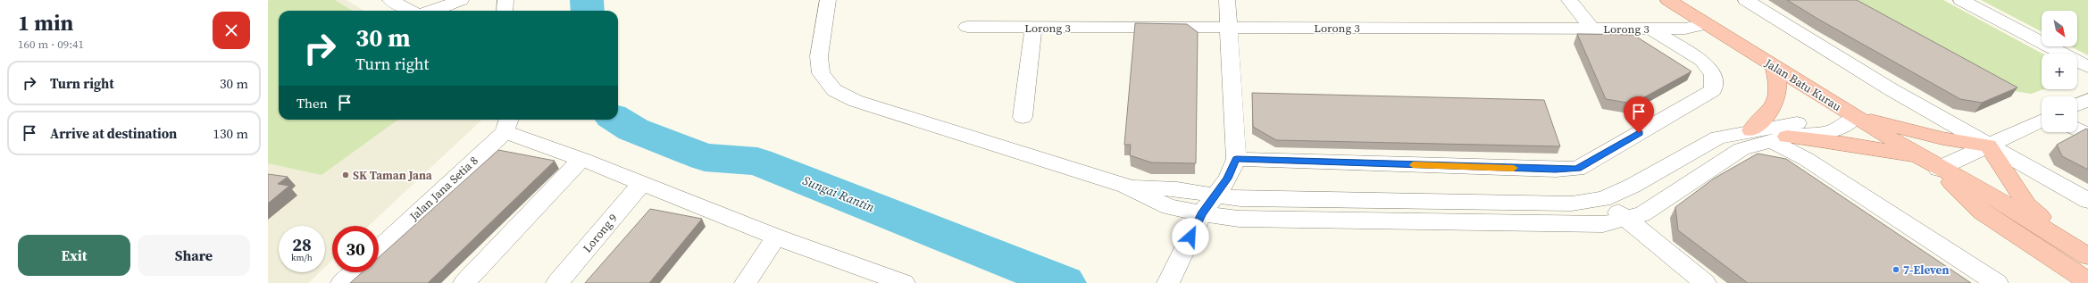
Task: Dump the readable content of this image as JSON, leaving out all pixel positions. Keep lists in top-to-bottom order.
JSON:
{
  "streets": {
    "main road": ["Jalan Batu Kurau"],
    "street": ["Lorong 3", "Jalan Jana Setia 8", "Lorong 9"]
  },
  "crossings": [
    ["Lorong 3", "Jalan Batu Kurau"]
  ],
  "water": ["Sungai Rantin"],
  "places": ["SK Taman Jana", "7-Eleven"],
  "north": "bottom right",
  "page": {
    "heading": ["1 min", "160 m · 09:41"],
    "map_buttons": ["+", "−"],
    "turn": ["30 m", "Turn right"],
    "list": [
      {
        "name": "Turn right",
        "value": "30 m"
      },
      {
        "name": "Arrive at destination",
        "value": "130 m"
      }
    ],
    "then": "Then",
    "speed": "28 km/h",
    "limit": "30",
    "buttons": ["Exit", "Share"]
  }
}
